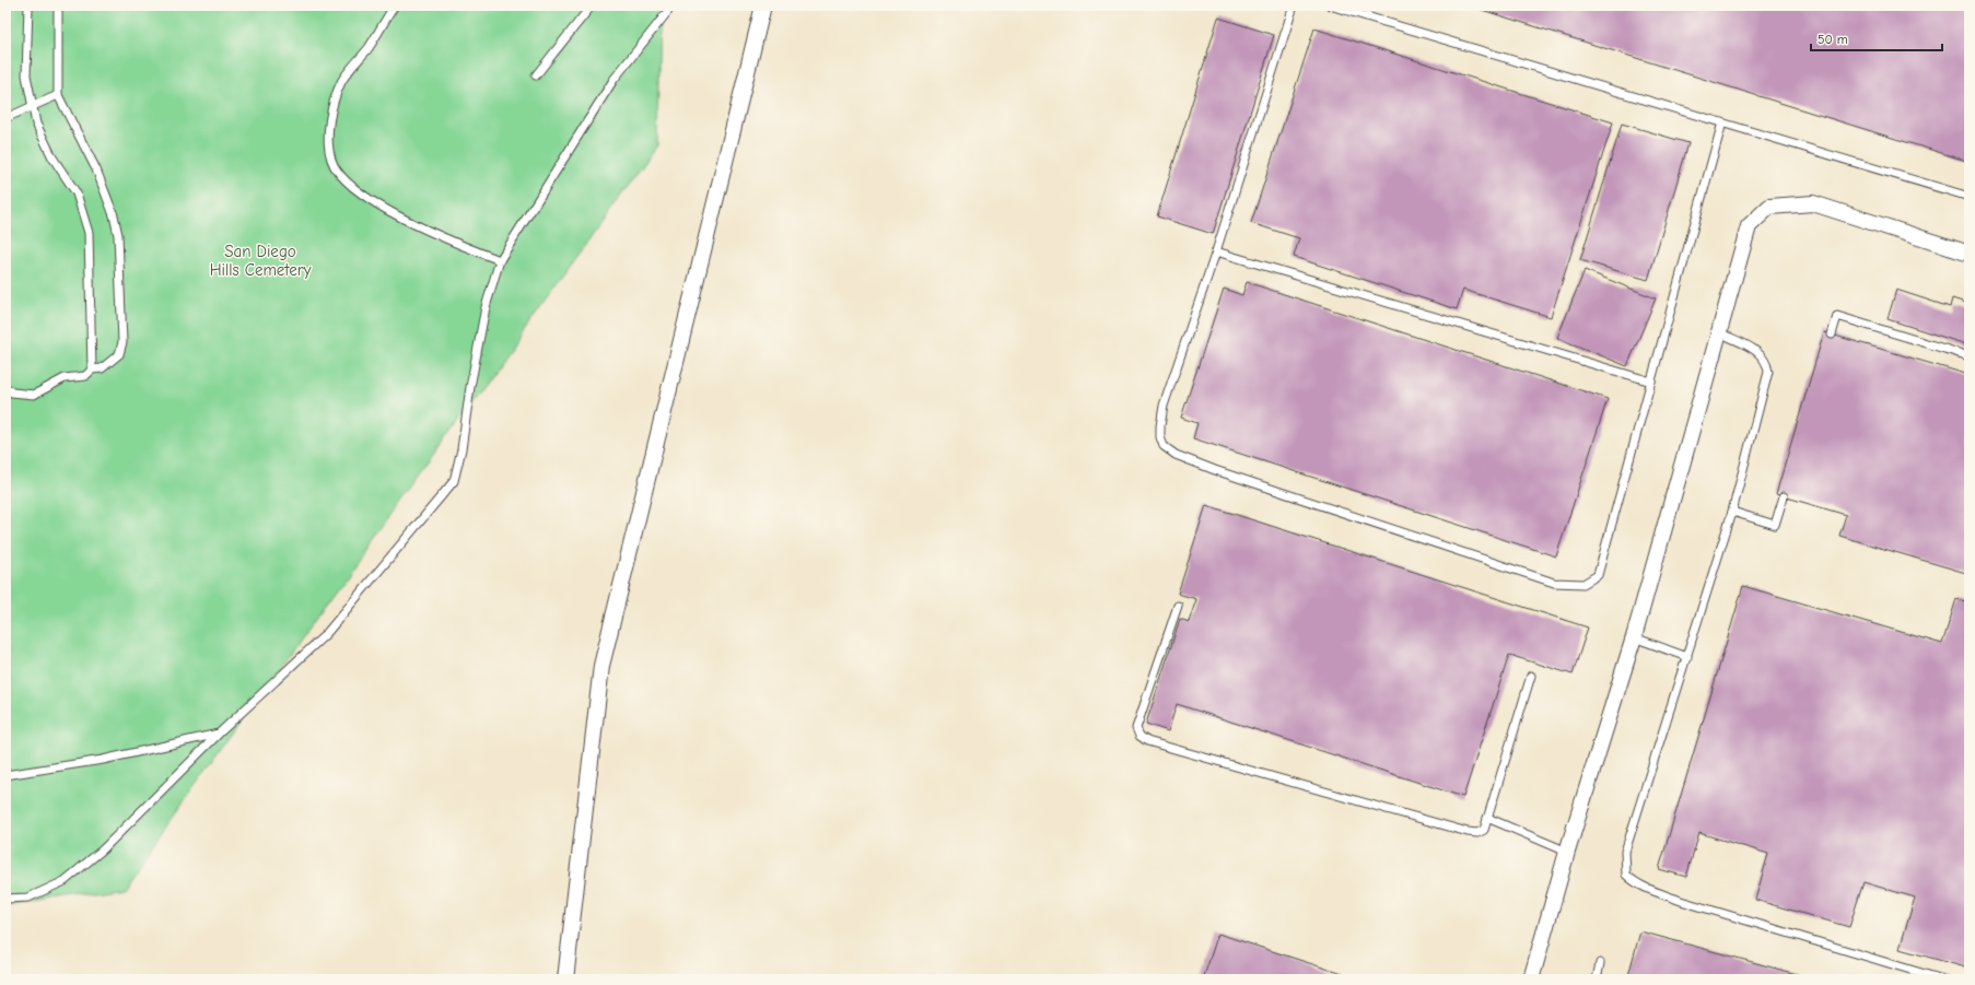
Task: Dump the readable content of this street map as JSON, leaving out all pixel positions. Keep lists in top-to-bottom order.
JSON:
{
  "parks": ["San Diego Hills Cemetery"],
  "scale_bar": "50 m"
}
